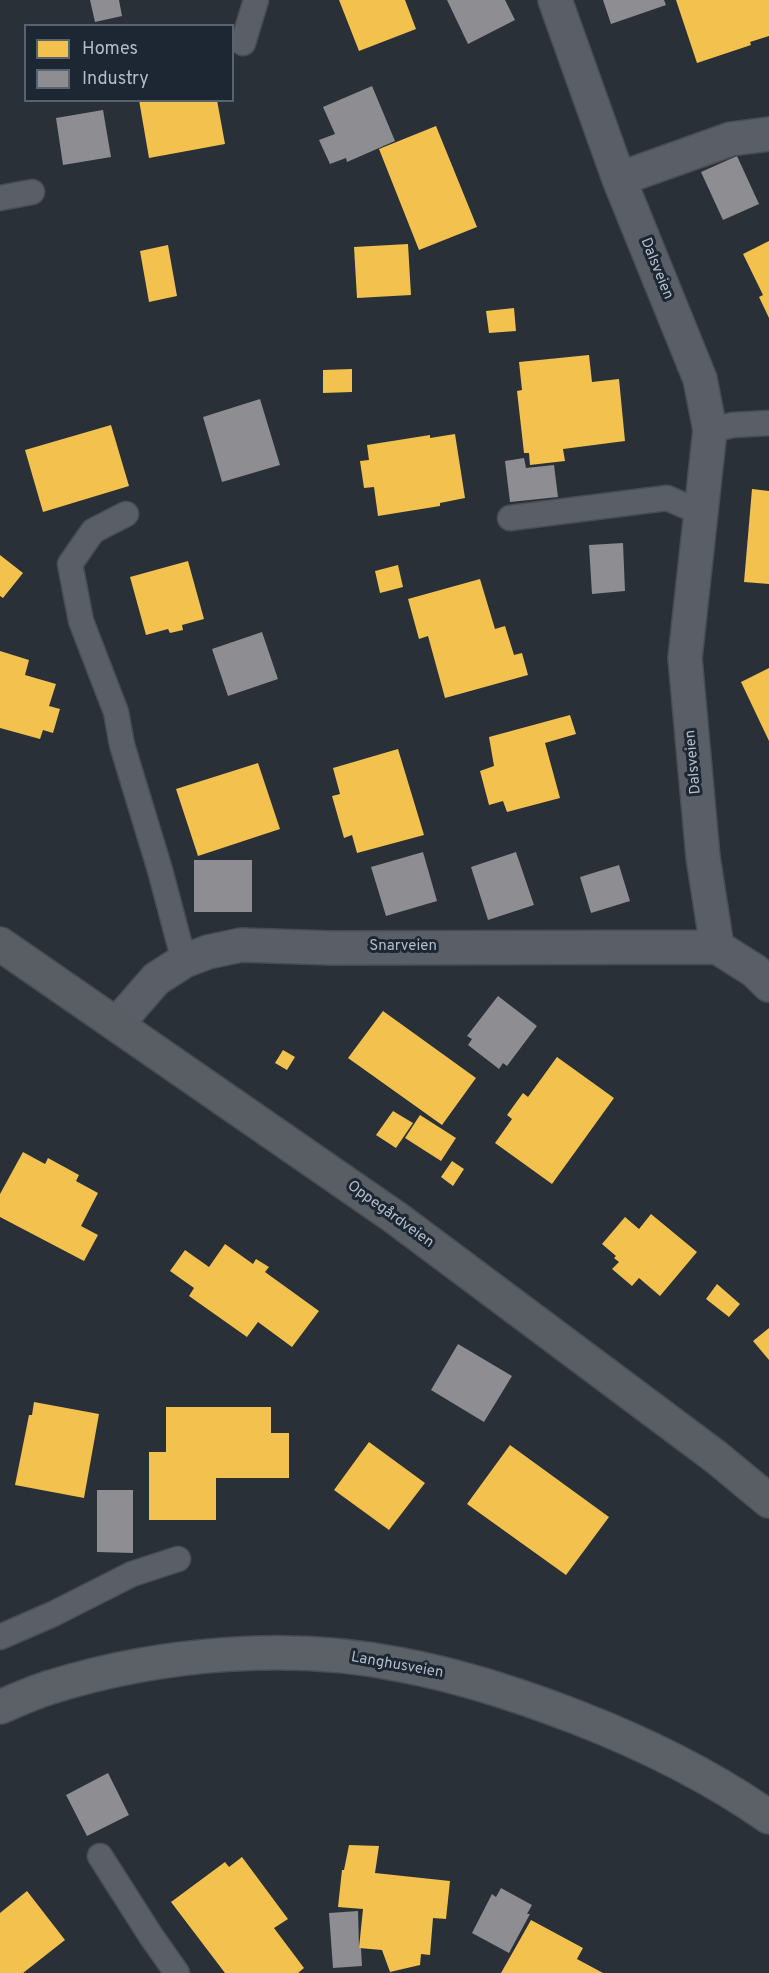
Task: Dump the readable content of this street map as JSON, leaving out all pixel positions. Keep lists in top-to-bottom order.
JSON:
{
  "streets": {
    "main road": ["Oppegårdveien", "Langhusveien"],
    "street": ["Dalsveien", "Snarveien"]
  },
  "crossings": [
    ["Dalsveien", "Snarveien"],
    ["Snarveien", "Oppegårdveien"]
  ],
  "legend": ["Homes", "Industry"]
}
